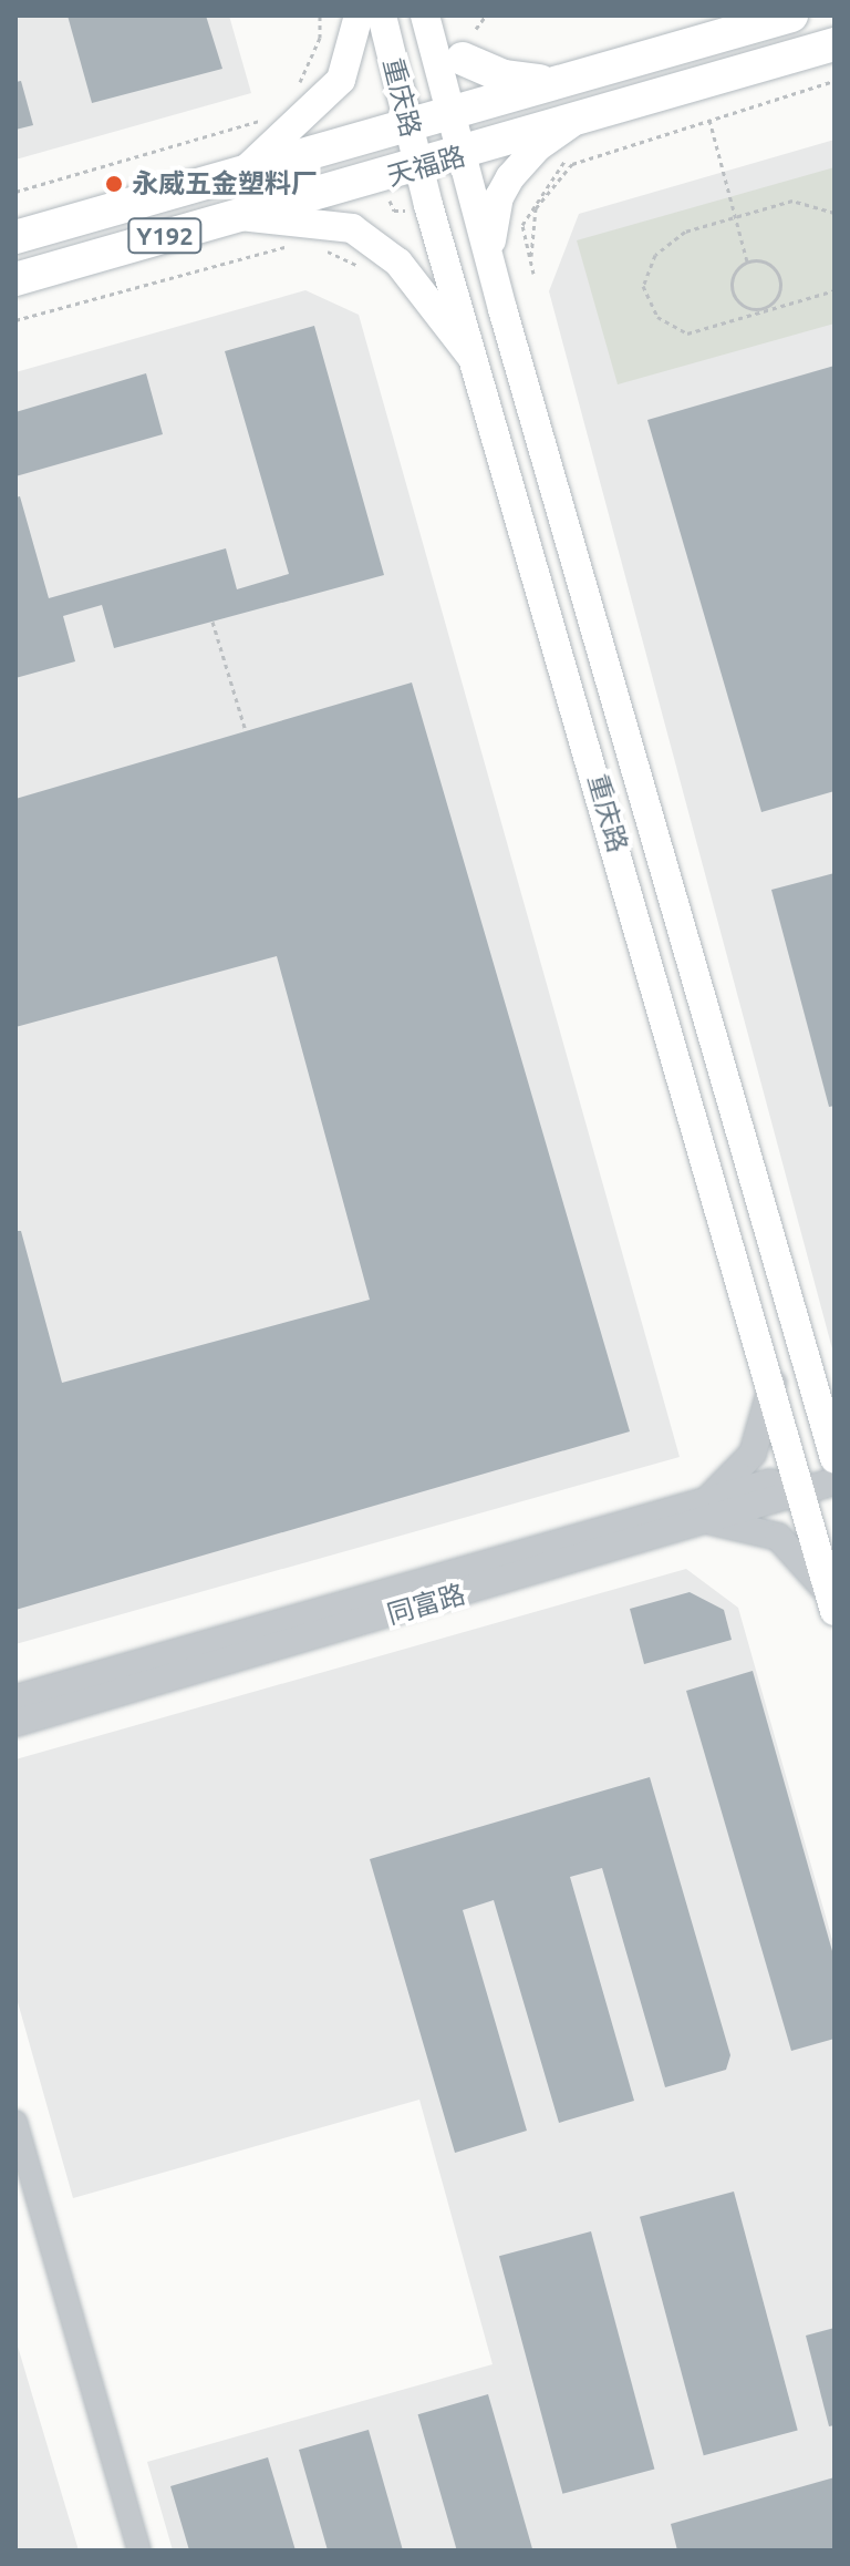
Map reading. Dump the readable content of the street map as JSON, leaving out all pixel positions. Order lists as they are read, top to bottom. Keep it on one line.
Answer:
{"streets":{"main road":["重庆路","天福路","Y192"],"street":["同富路"]},"crossings":[["重庆路","天福路"],["重庆路","Y192"],["重庆路","同富路"],["天福路","Y192"]],"places":["永威五金塑料厂"]}
